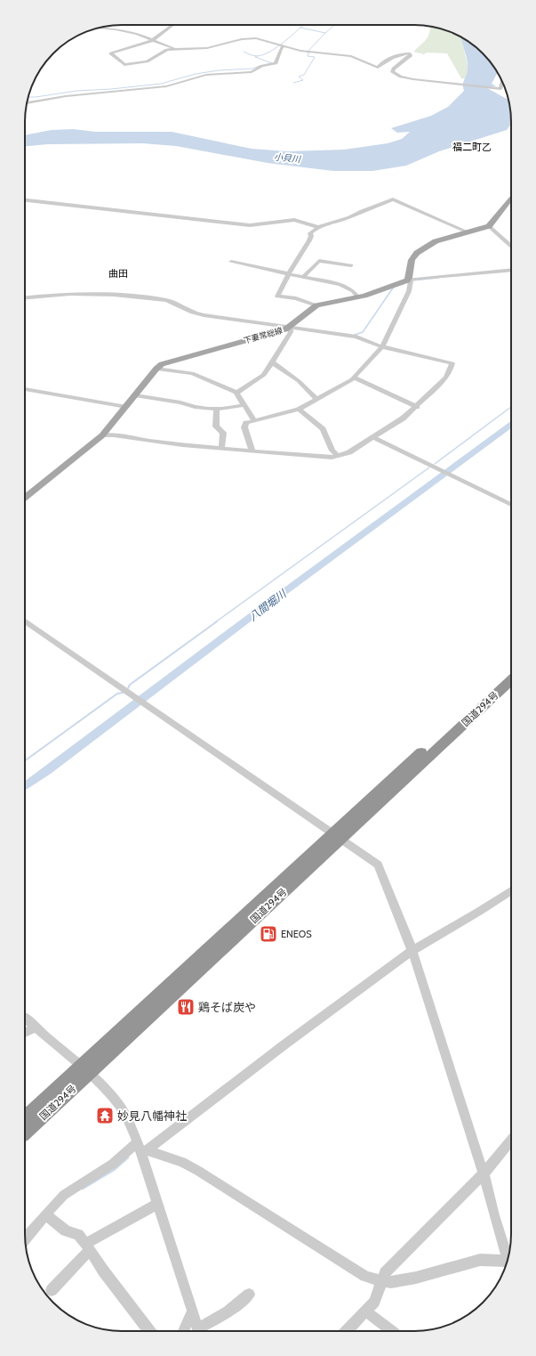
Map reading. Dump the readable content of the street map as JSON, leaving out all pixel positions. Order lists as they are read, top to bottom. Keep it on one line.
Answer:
{"streets":{"highway":["国道294号"],"main road":["下妻常総線"]},"districts":["福二町乙","曲田"],"water":["小貝川","八間堀川"],"places":{"fuel station":["ENEOS"],"restaurant":["鶏そば炭や"],"temple":["妙見八幡神社"]}}
